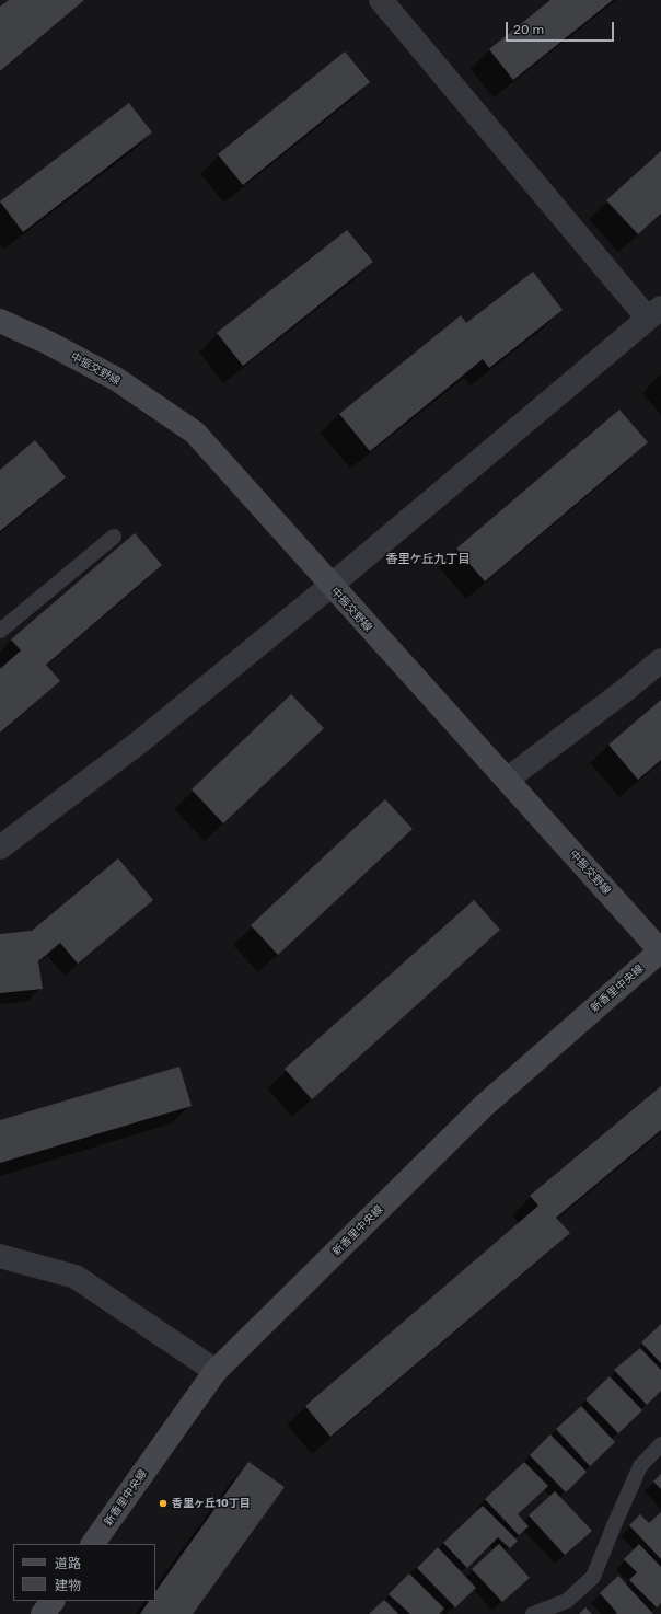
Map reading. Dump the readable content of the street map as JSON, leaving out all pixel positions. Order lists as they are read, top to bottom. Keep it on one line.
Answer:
{"streets":{"street":["中振交野線","新香里中央線"]},"crossings":[["中振交野線","新香里中央線"]],"districts":["香里ケ丘九丁目"],"places":["香里ヶ丘10丁目"],"legend":["道路","建物"],"scale_bar":"20 m"}
